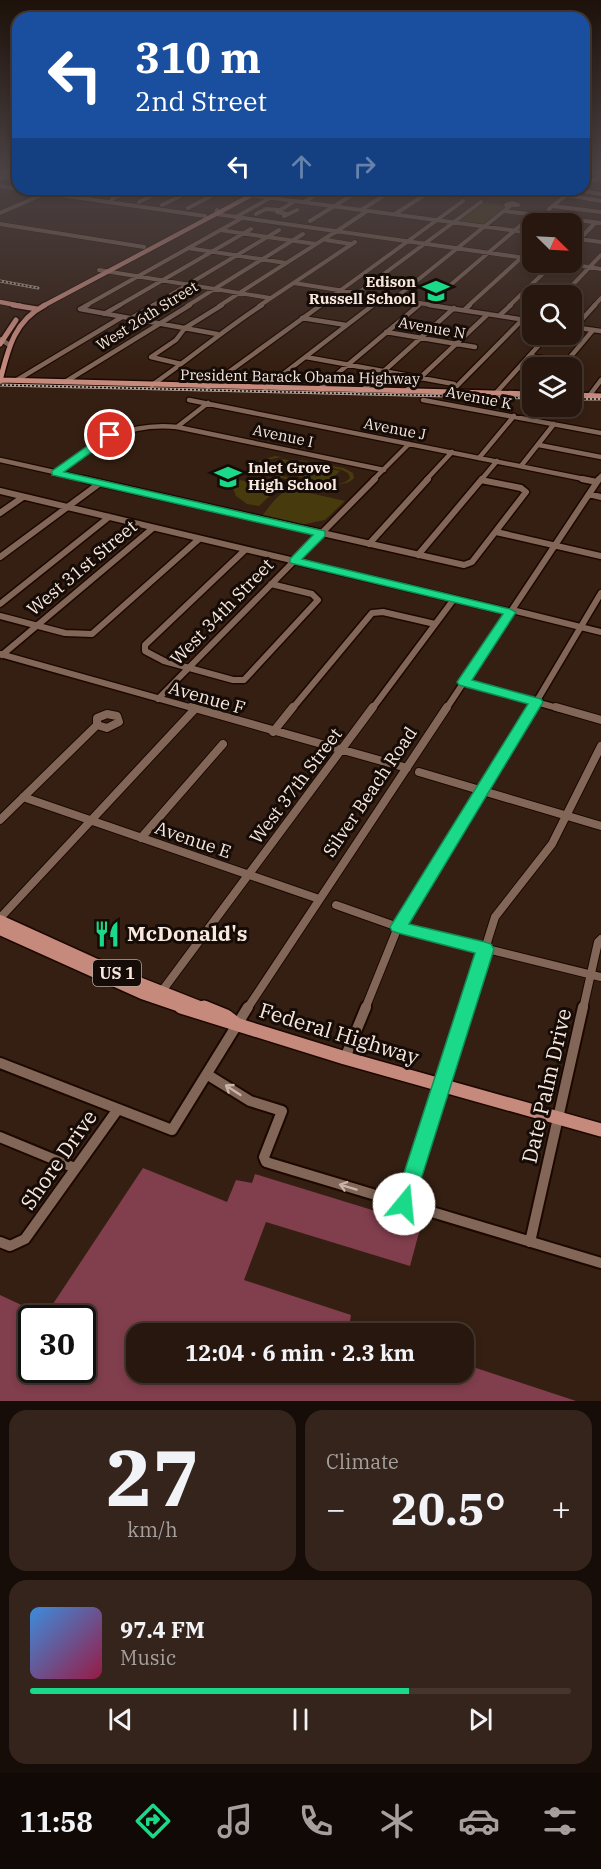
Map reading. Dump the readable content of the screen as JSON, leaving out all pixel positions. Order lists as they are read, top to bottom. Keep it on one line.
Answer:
{"streets":{"main road":["President Barack Obama Highway","US 1","Federal Highway"],"street":["West 26th Street","Avenue N","Avenue K","Avenue J","Avenue I","West 31st Street","West 34th Street","Avenue F","West 37th Street","Silver Beach Road","Avenue E","Date Palm Drive","Shore Drive"]},"crossings":[["West 26th Street","President Barack Obama Highway"],["Avenue J","West 34th Street"],["Avenue J","Silver Beach Road"],["Avenue I","West 34th Street"],["West 31st Street","Avenue F"],["West 34th Street","Avenue F"],["Avenue F","West 37th Street"],["Avenue F","Silver Beach Road"],["West 37th Street","Avenue E"],["West 37th Street","US 1"],["Silver Beach Road","Avenue E"],["Silver Beach Road","US 1"],["Silver Beach Road","Federal Highway"],["Silver Beach Road","Shore Drive"],["US 1","Federal Highway"],["Federal Highway","Date Palm Drive"]],"places":{"school or university":["Edison Russell School","Inlet Grove High School"],"restaurant":["McDonald's"]},"north":"bottom right","page":{"turn":["310 m","2nd Street"],"limit":"30","trip":"12:04 · 6 min · 2.3 km","tile":[["27","km/h"],"Climate"],"heat":["−","20.5°","+"],"song":["97.4 FM","Music"],"tabs":"11:58"}}
